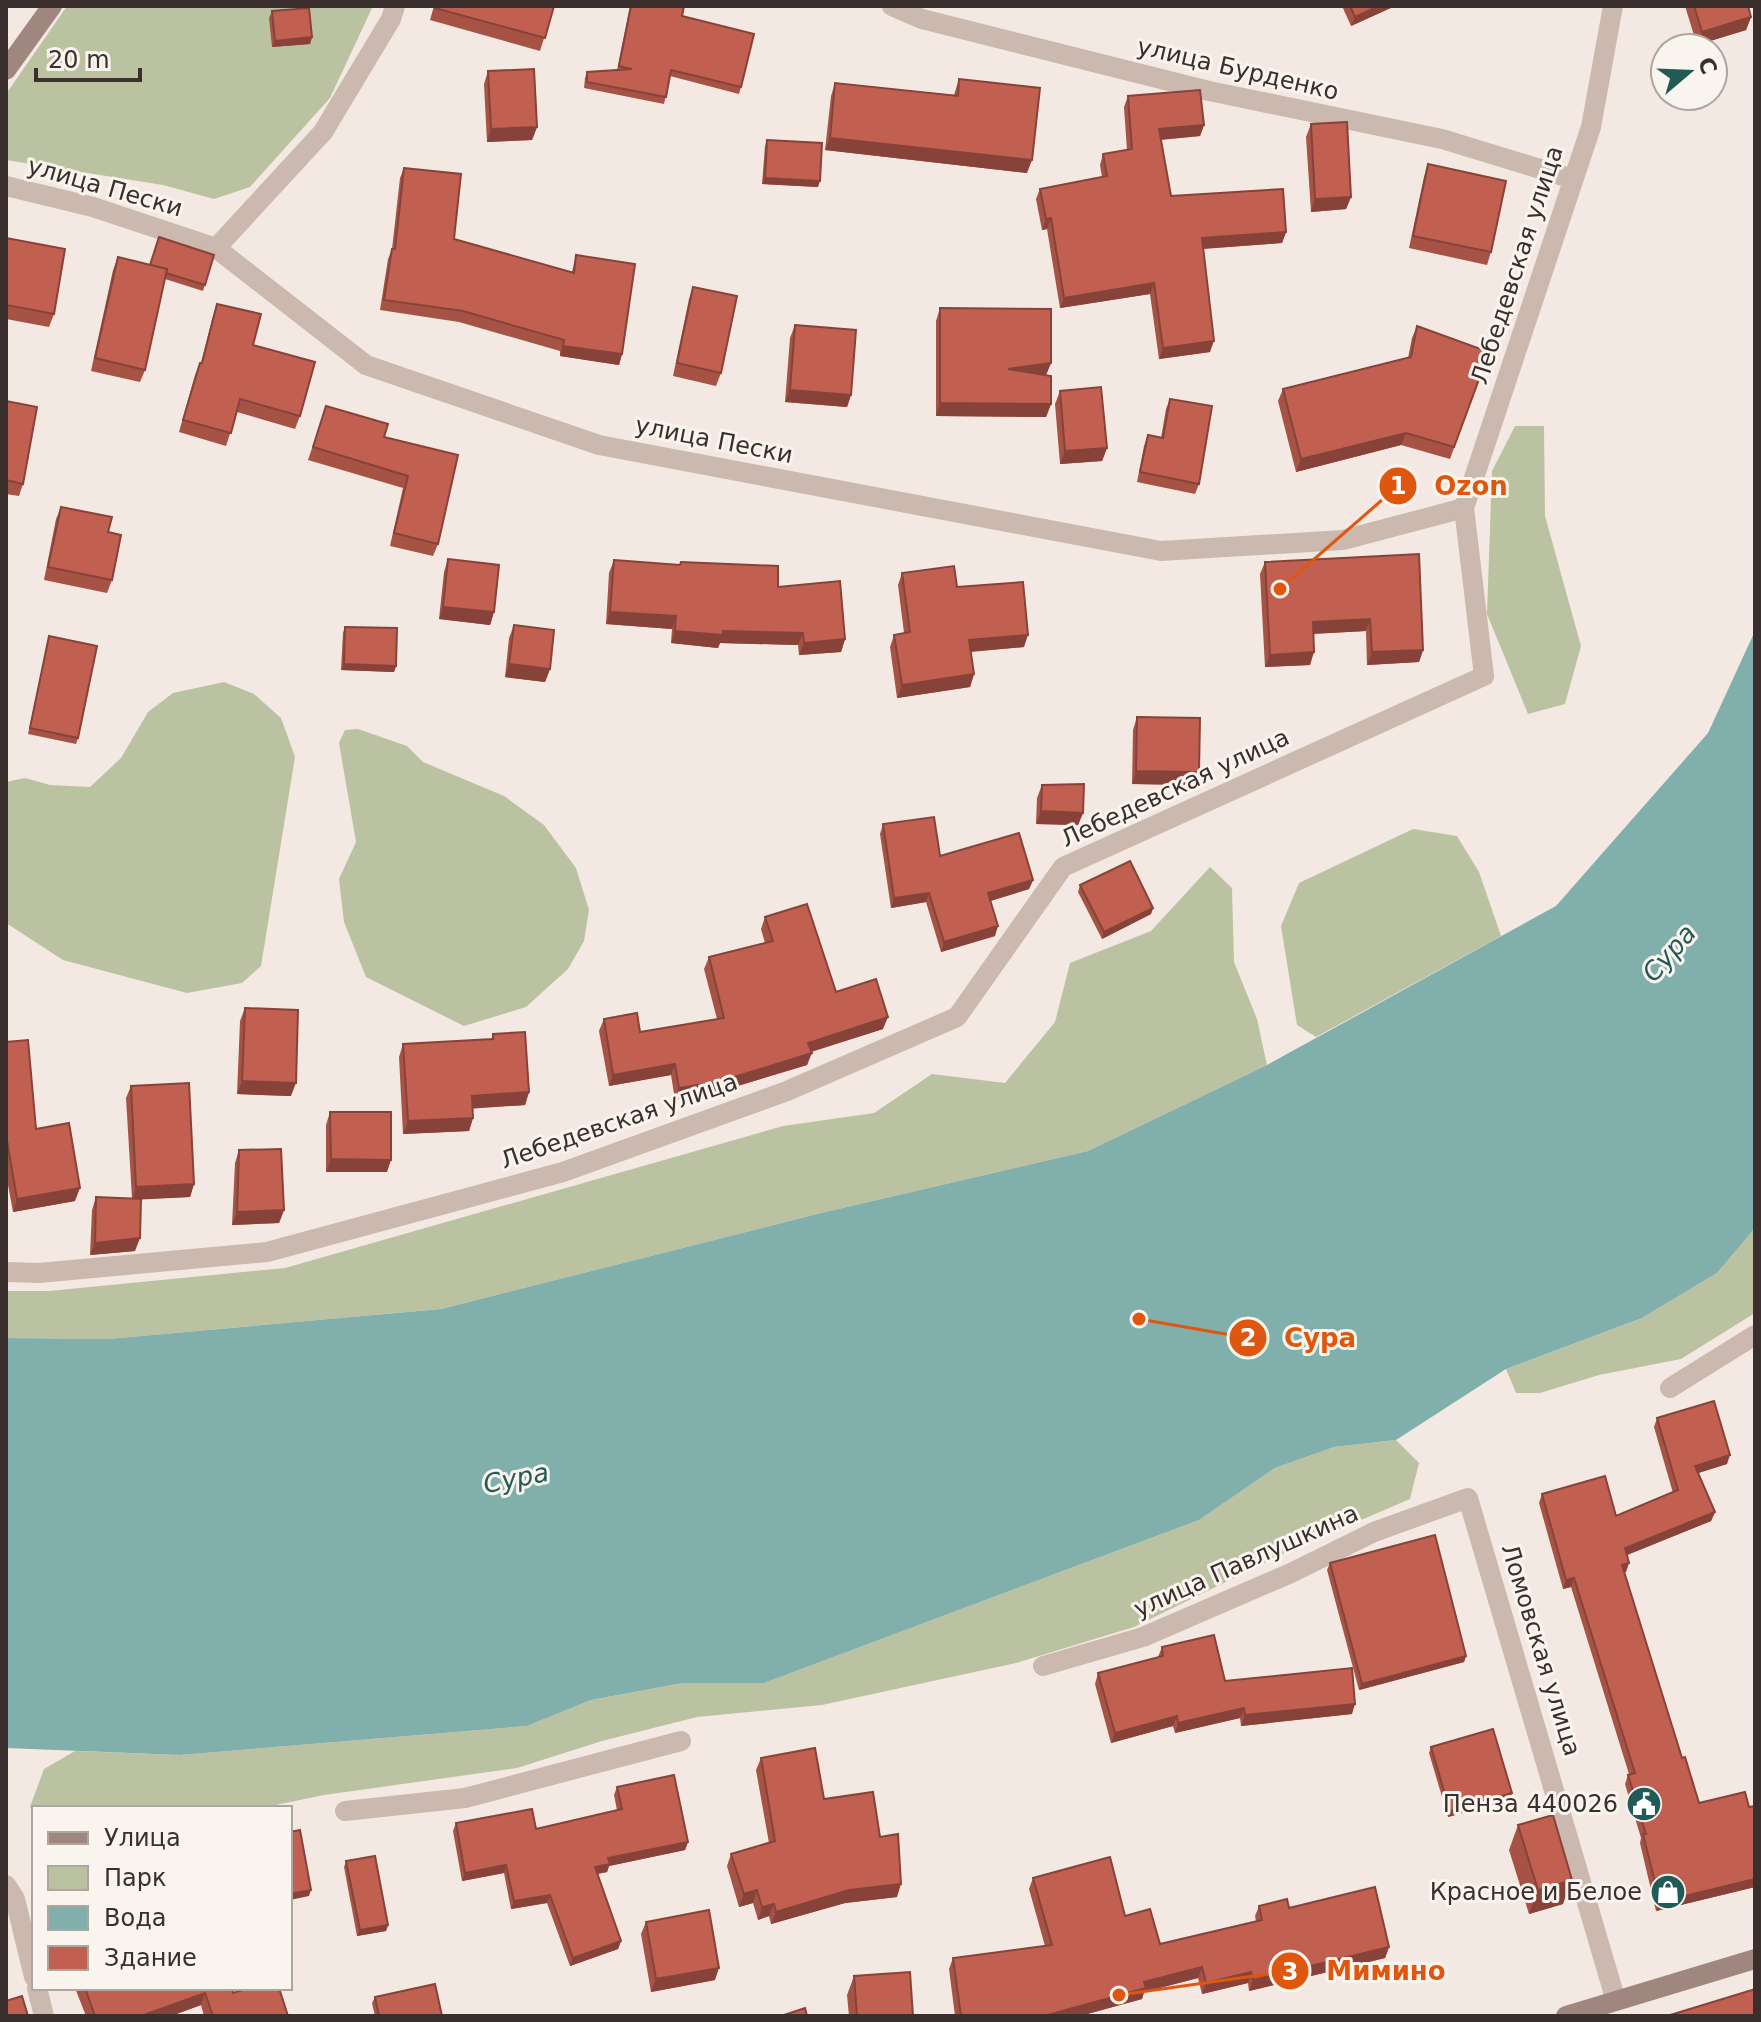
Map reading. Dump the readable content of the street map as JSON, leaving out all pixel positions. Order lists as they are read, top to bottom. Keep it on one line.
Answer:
{"streets":{"street":["улица Бурденко","улица Пески","Лебедевская улица","улица Павлушкина","Ломовская улица"]},"crossings":[["улица Бурденко","Лебедевская улица"],["улица Пески","Лебедевская улица"],["улица Павлушкина","Ломовская улица"]],"water":["Сура"],"places":{"other":["Ozon","Сура","Мимино"],"public building":["Пенза 440026"],"shop":["Красное и Белое"]},"legend":["Улица","Парк","Вода","Здание"],"scale_bar":"20 m","north":"right"}
